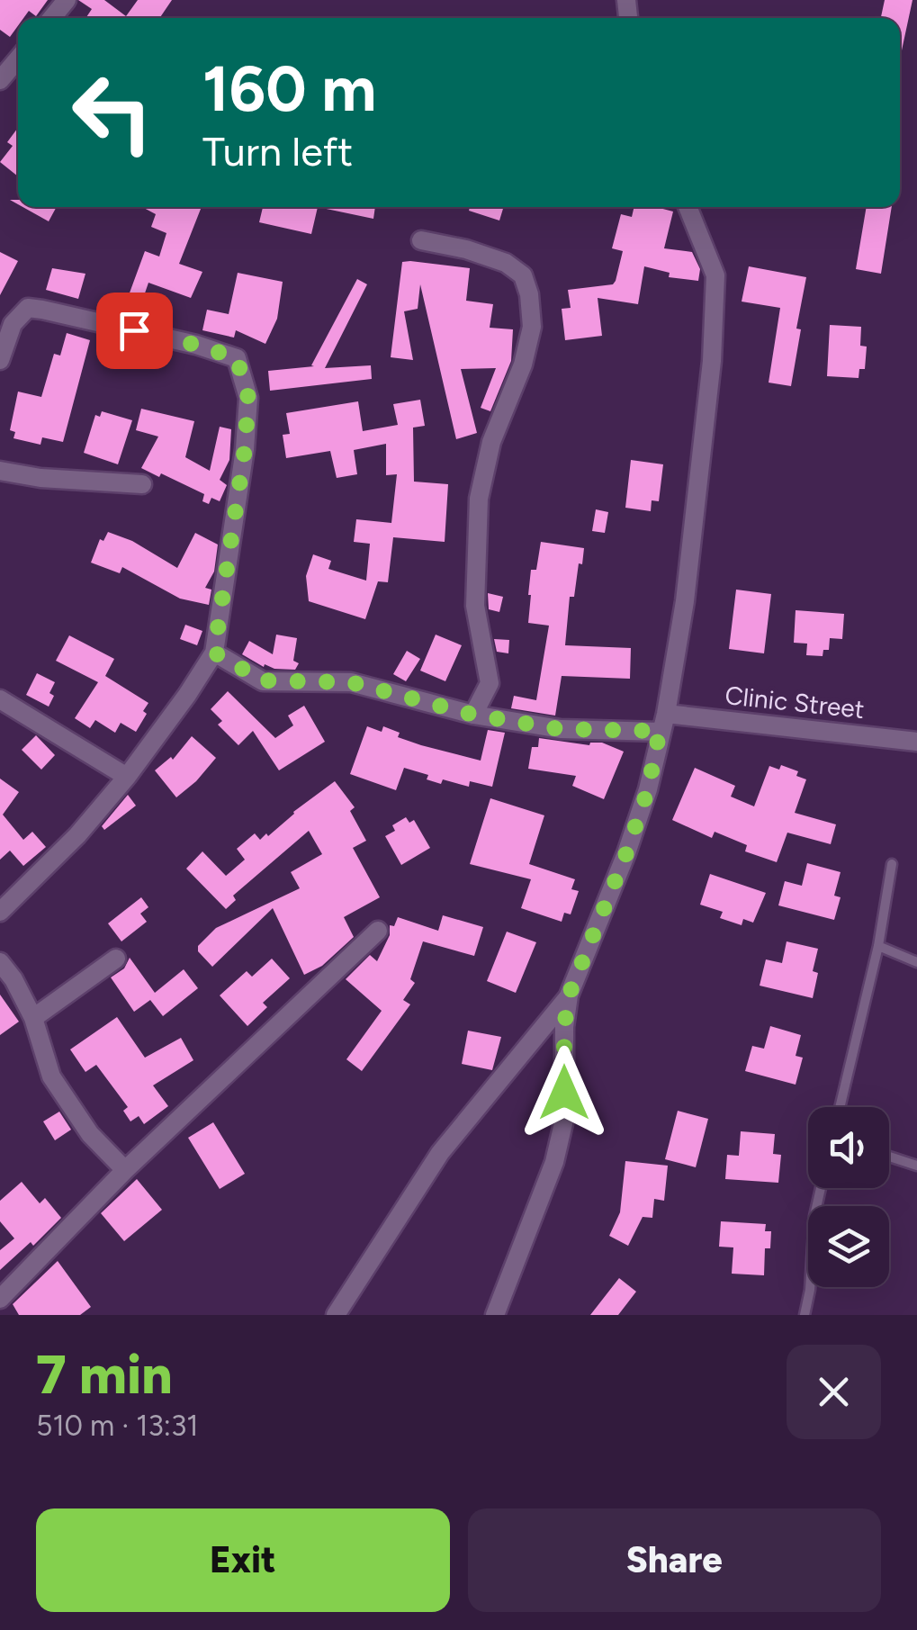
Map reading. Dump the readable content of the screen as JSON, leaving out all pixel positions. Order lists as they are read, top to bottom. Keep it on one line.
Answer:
{"streets":{"street":["Clinic Street"]},"page":{"turn":["160 m","Turn left"],"heading":["7 min","510 m · 13:31"],"buttons":["Exit","Share"]}}
